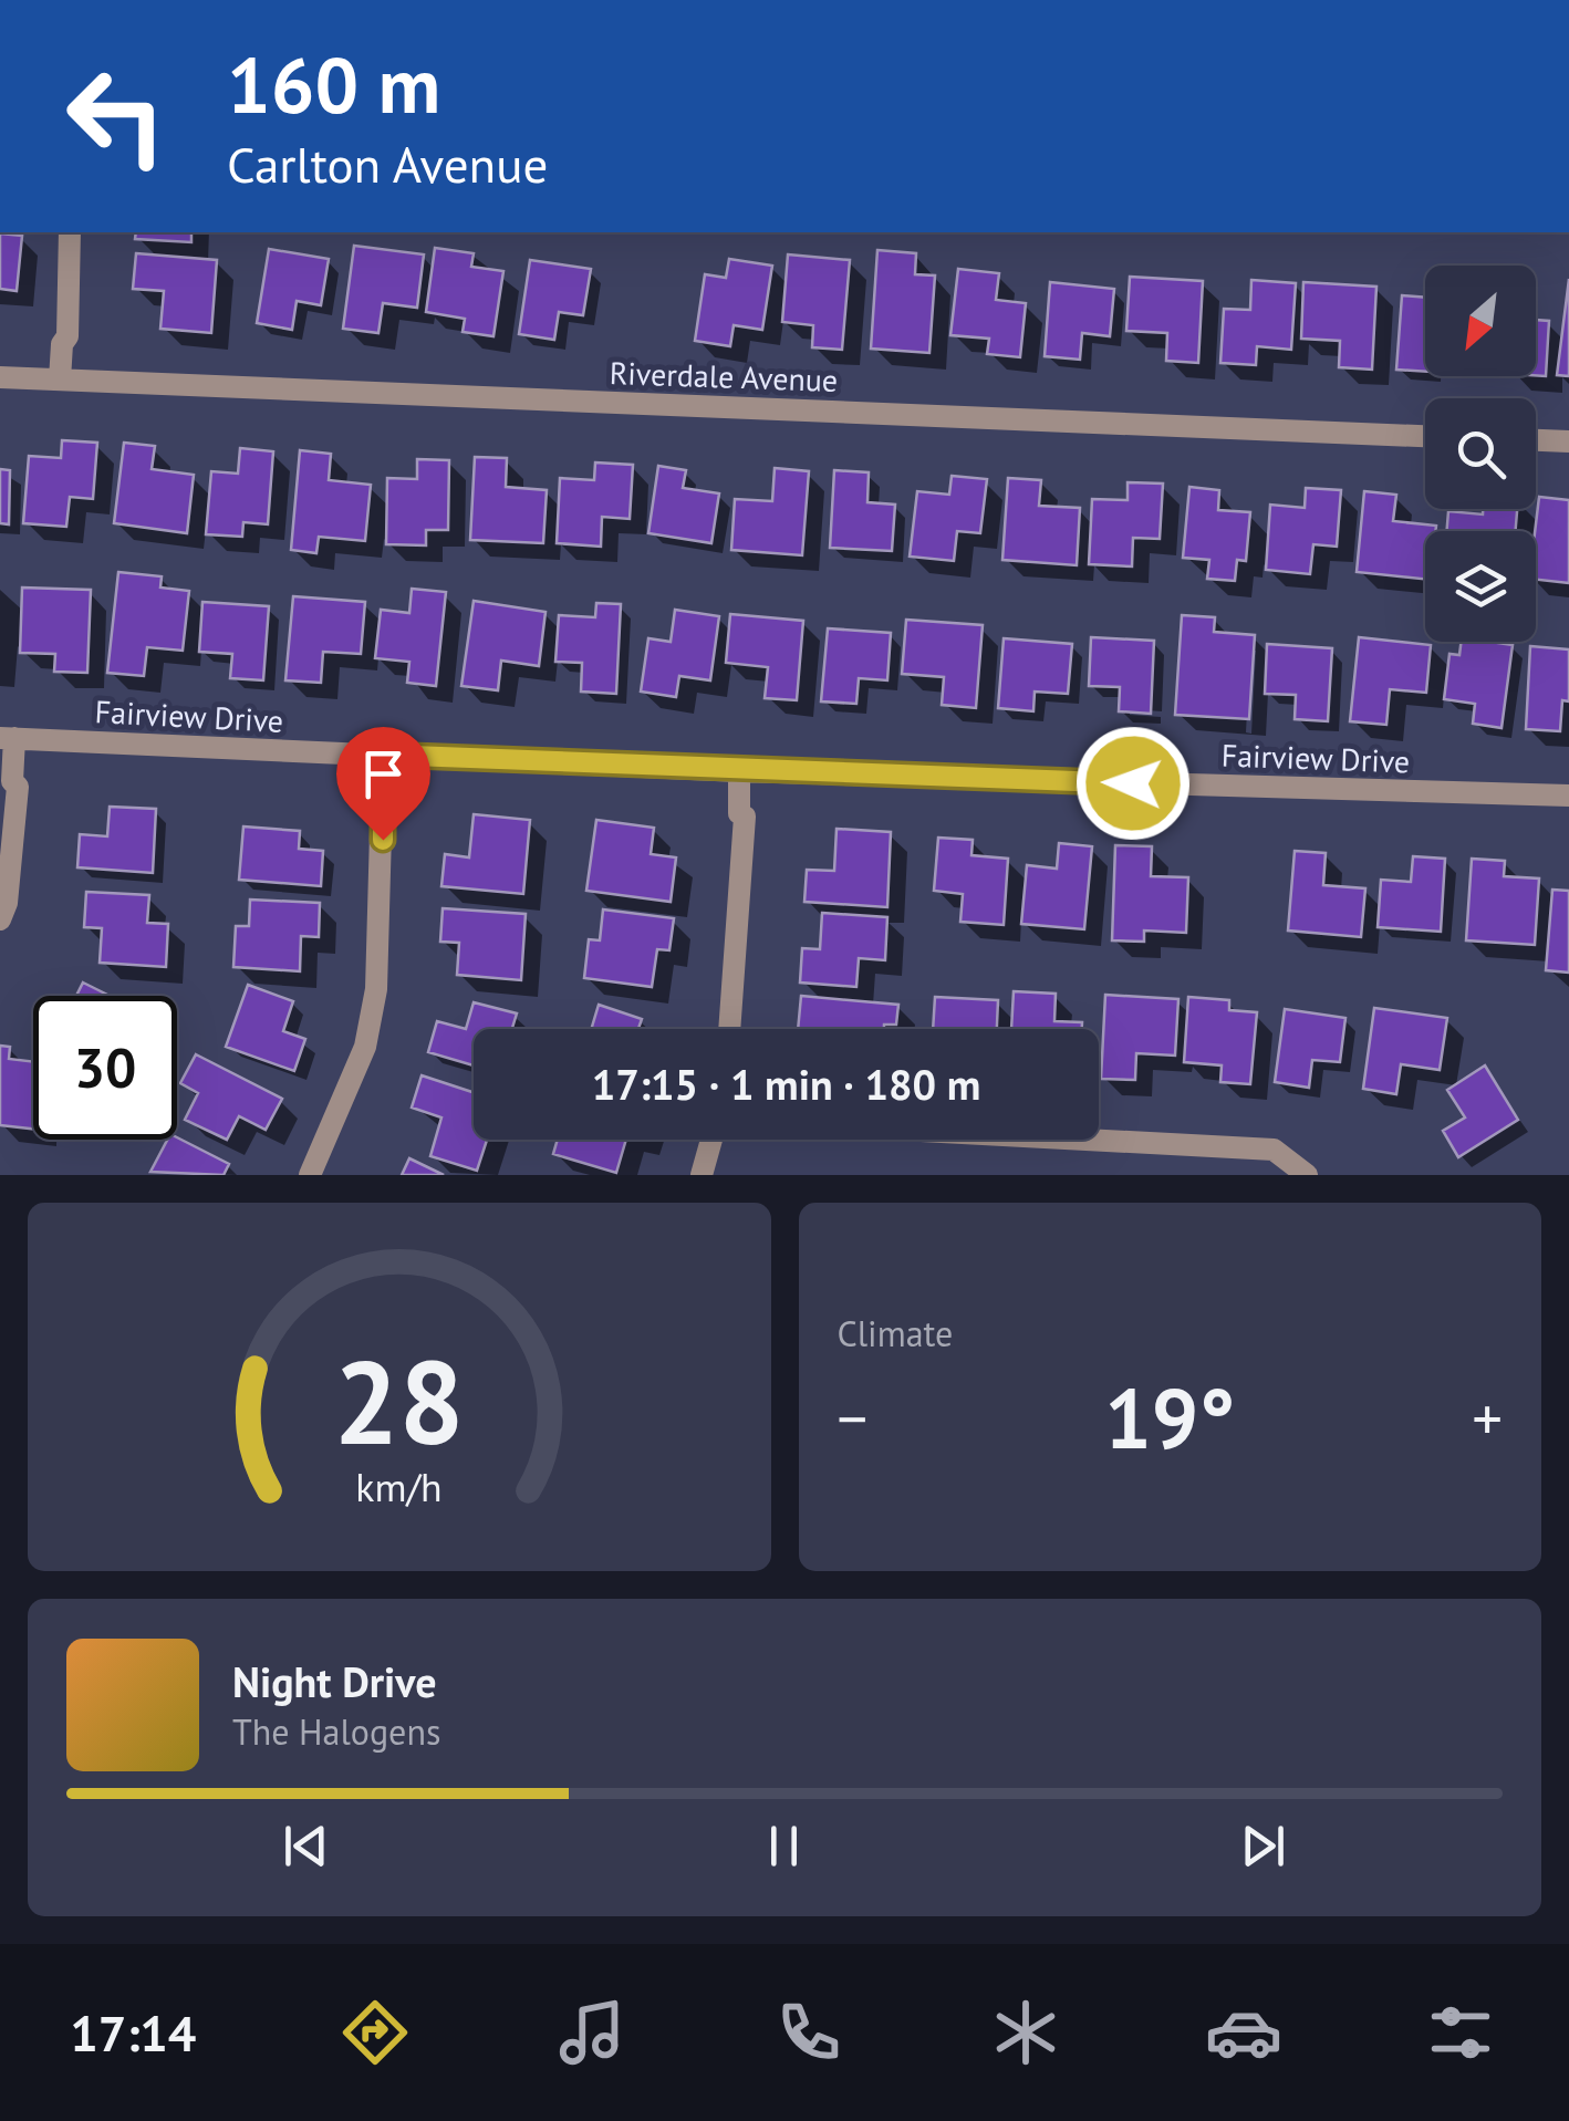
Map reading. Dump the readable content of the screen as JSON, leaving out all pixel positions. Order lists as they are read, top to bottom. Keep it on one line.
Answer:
{"streets":{"street":["Riverdale Avenue","Fairview Drive"]},"north":"bottom left","page":{"turn":["160 m","Carlton Avenue"],"limit":"30","trip":"17:15 · 1 min · 180 m","tile":"Climate","heat":["−","19°","+"],"song":["Night Drive","The Halogens"],"tabs":"17:14","gauge":["28","km/h"]}}
